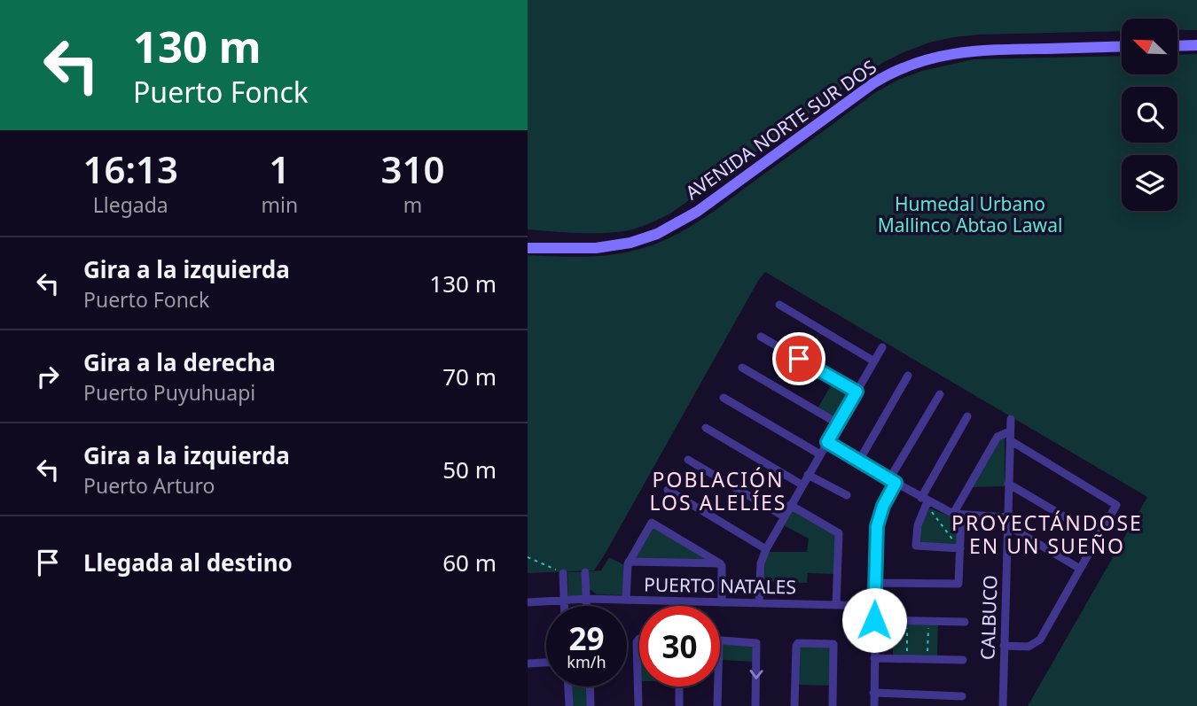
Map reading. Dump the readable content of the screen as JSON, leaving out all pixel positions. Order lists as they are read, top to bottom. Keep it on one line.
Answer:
{"streets":{"main road":["AVENIDA NORTE SUR DOS"],"street":["PUERTO NATALES","CALBUCO"]},"districts":["POBLACIÓN LOS ALELÍES","PROYECTÁNDOSE EN UN SUEÑO"],"parks":["Humedal Urbano Mallinco Abtao Lawal"],"north":"top left","page":{"turn":["130 m","Puerto Fonck"],"eta":["16:13","Llegada","1","min","310","m"],"list":[{"name":"Gira a la izquierda","note":"Puerto Fonck","value":"130 m"},{"name":"Gira a la derecha","note":"Puerto Puyuhuapi","value":"70 m"},{"name":"Gira a la izquierda","note":"Puerto Arturo","value":"50 m"},{"name":"Llegada al destino","value":"60 m"}],"speed":"29 km/h","limit":"30"}}
